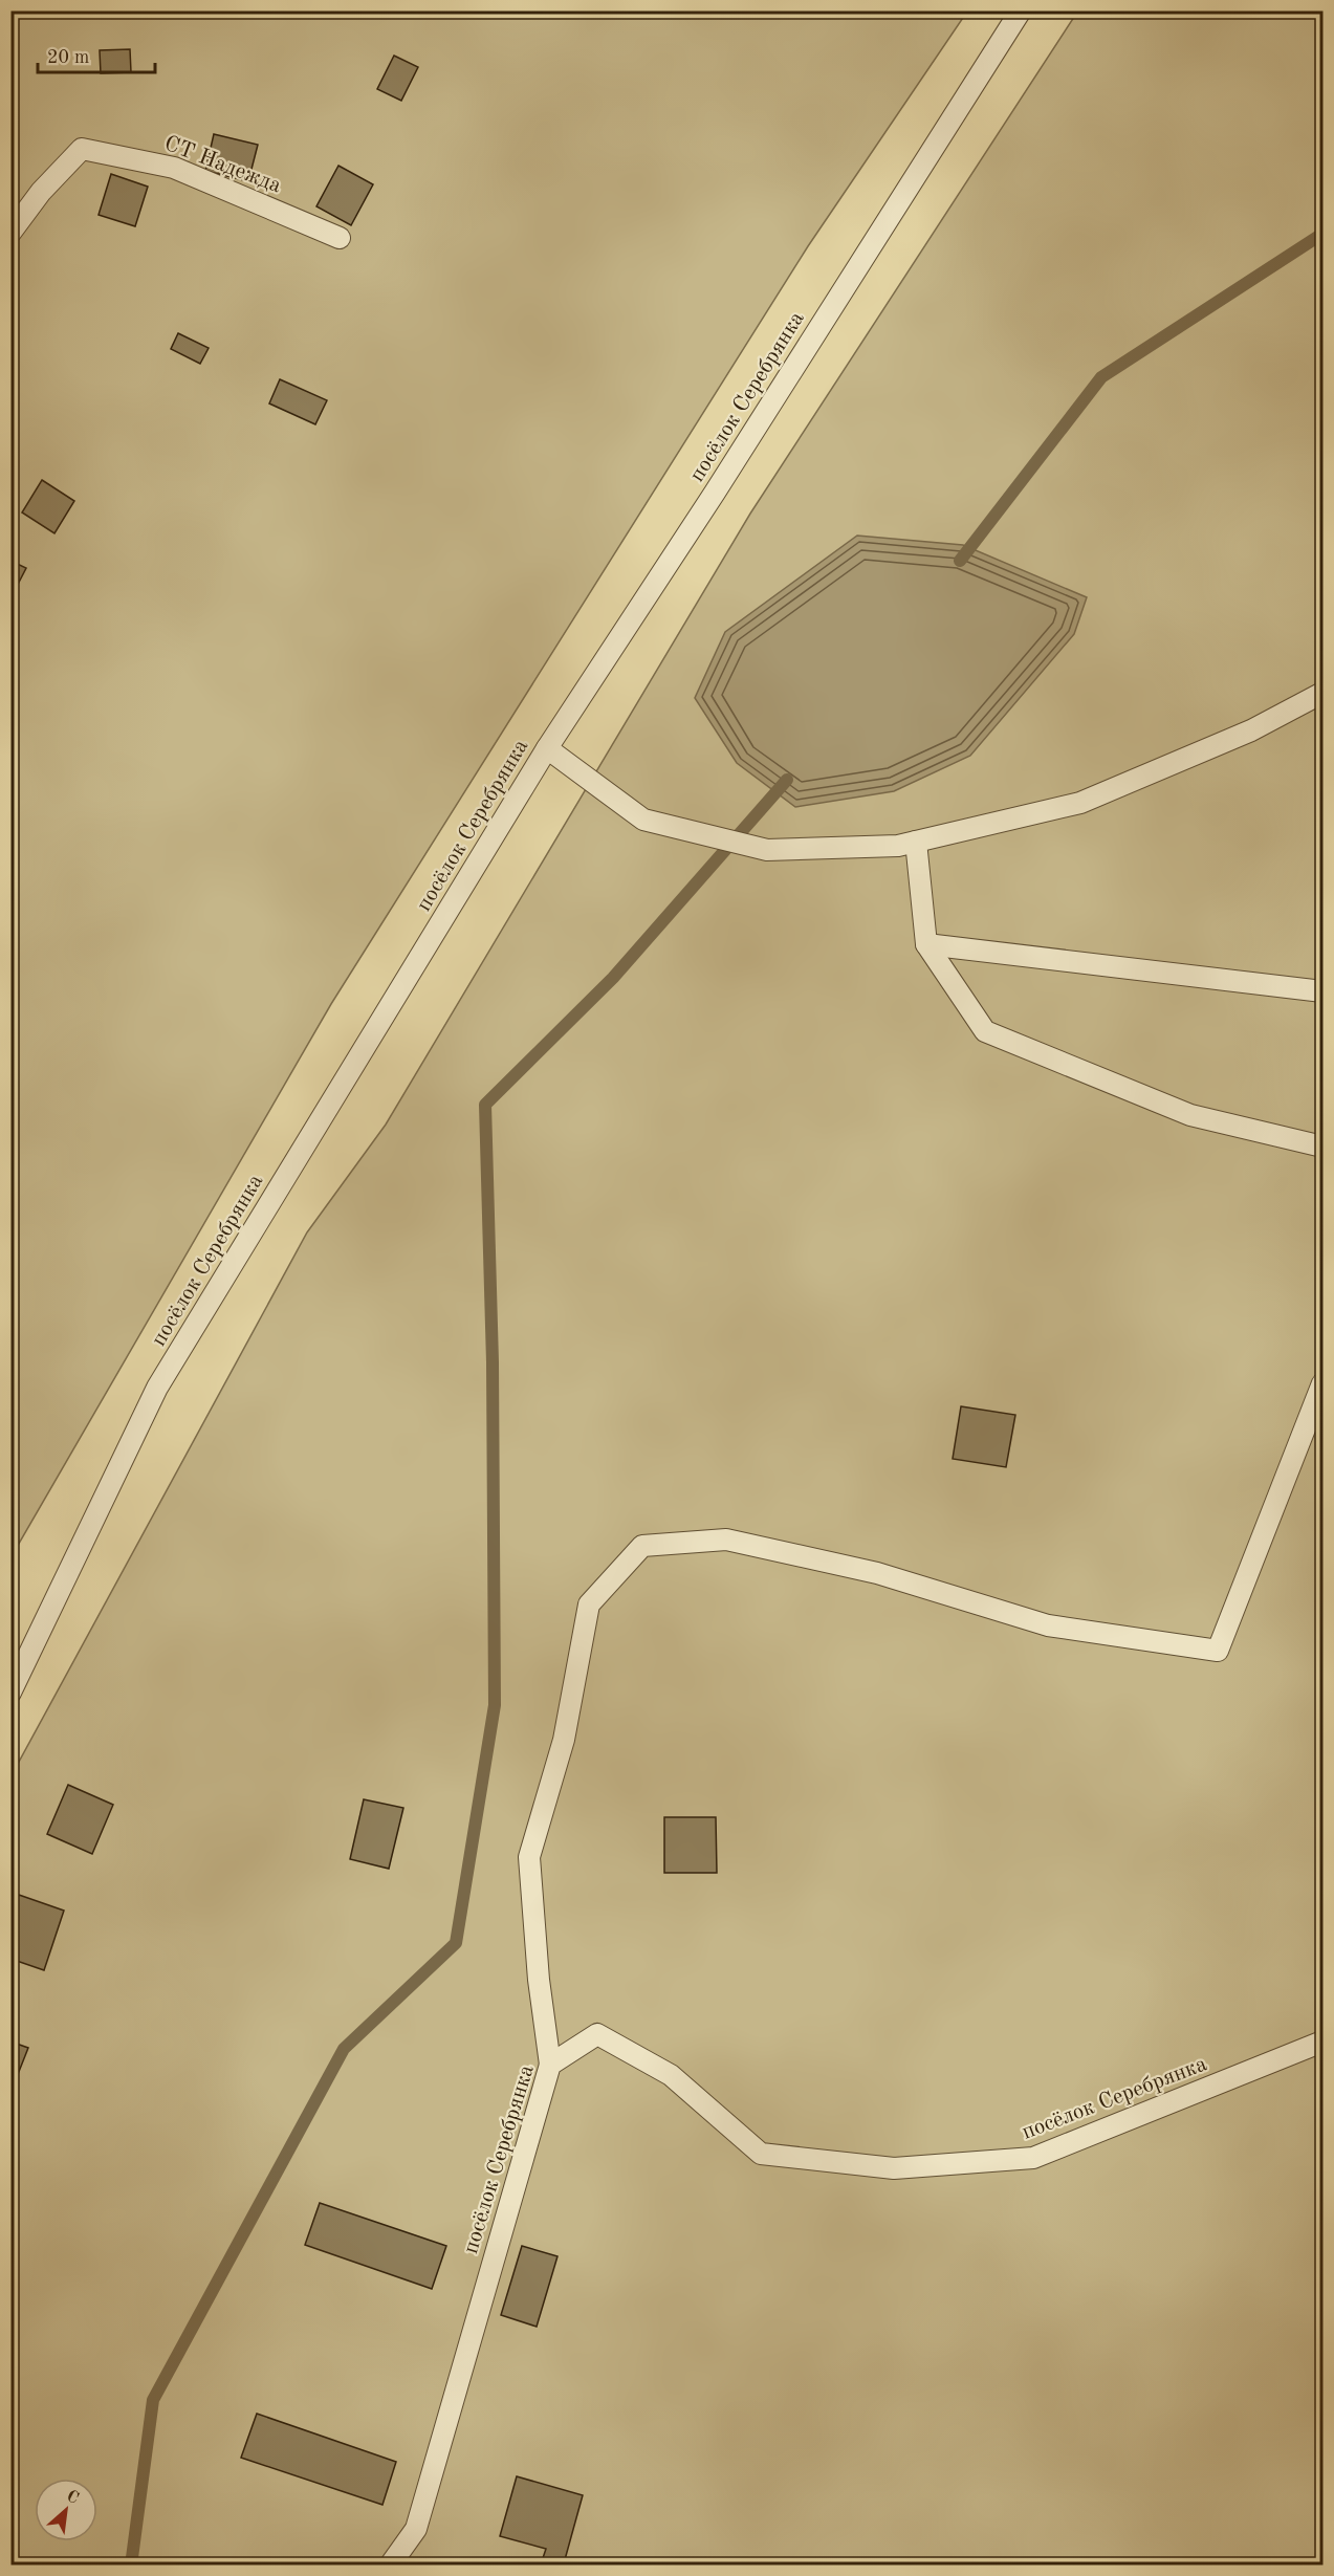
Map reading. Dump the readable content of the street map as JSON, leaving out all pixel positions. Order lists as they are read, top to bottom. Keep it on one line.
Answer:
{"streets":{"lane":["СТ Надежда","посёлок Серебрянка"]},"scale_bar":"20 m","north":"top right"}
